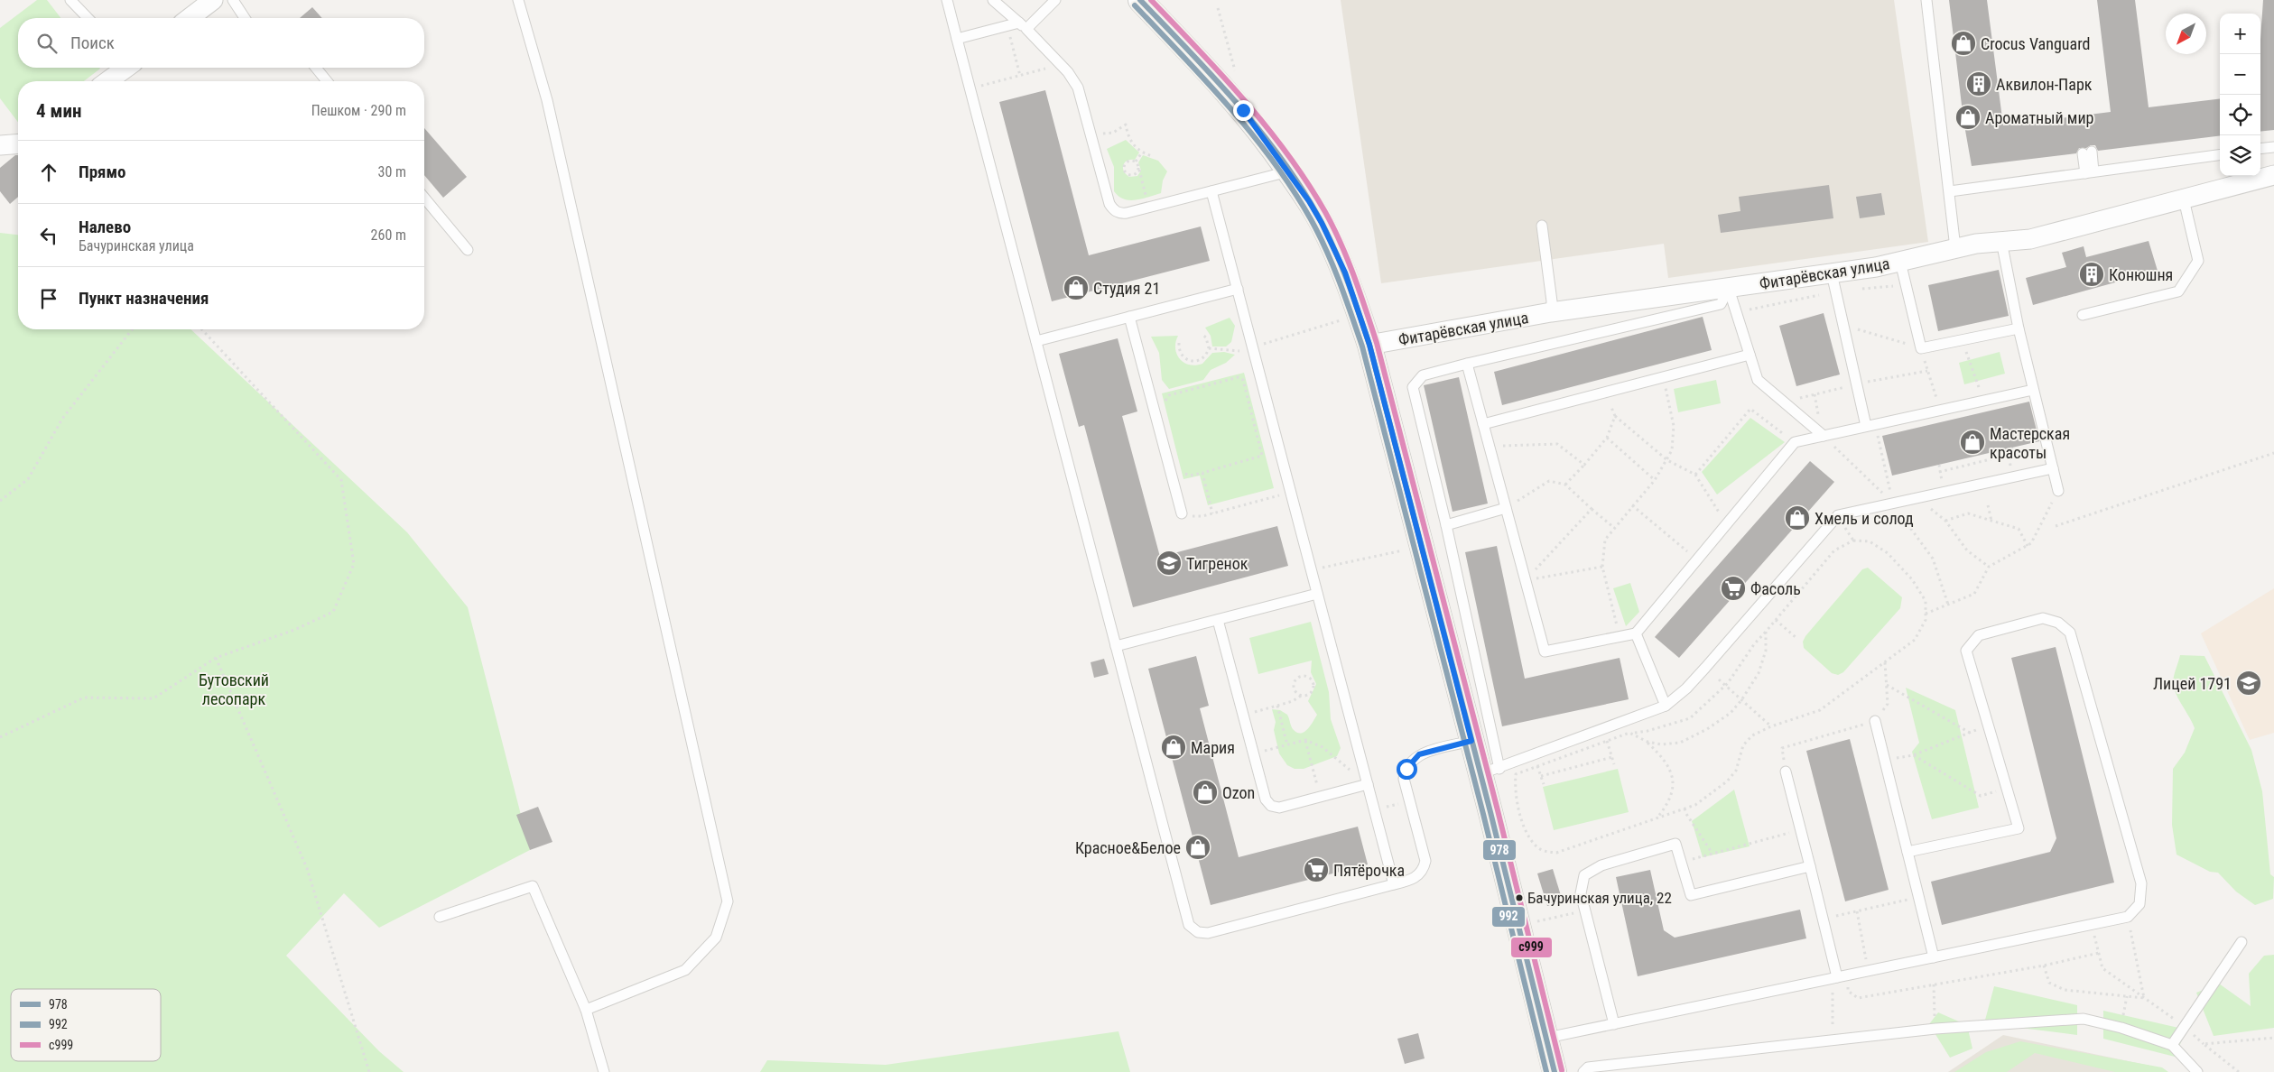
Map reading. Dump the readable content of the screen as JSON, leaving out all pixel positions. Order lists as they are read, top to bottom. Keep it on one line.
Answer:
{"streets":{"street":["Фитарёвская улица"]},"parks":["Бутовский лесопарк"],"places":{"shop":["Crocus Vanguard","Ароматный мир","Студия 21","Мастерская красоты","Хмель и солод","Мария","Ozon","Красное&Белое"],"building":["Аквилон-Парк","Конюшня"],"school or university":["Тигренок","Лицей 1791"],"supermarket":["Фасоль","Пятёрочка"],"other":["Бачуринская улица, 22"]},"lines":["transit line 978","transit line с999","transit line 992"],"legend":["978","992","с999"],"north":"bottom left","page":{"map_buttons":["+","−"],"search":"Поиск","heading":["4 мин","Пешком · 290 m"],"list":[["Прямо","30 m"],["Налево","Бачуринская улица","260 m"],"Пункт назначения"]}}
